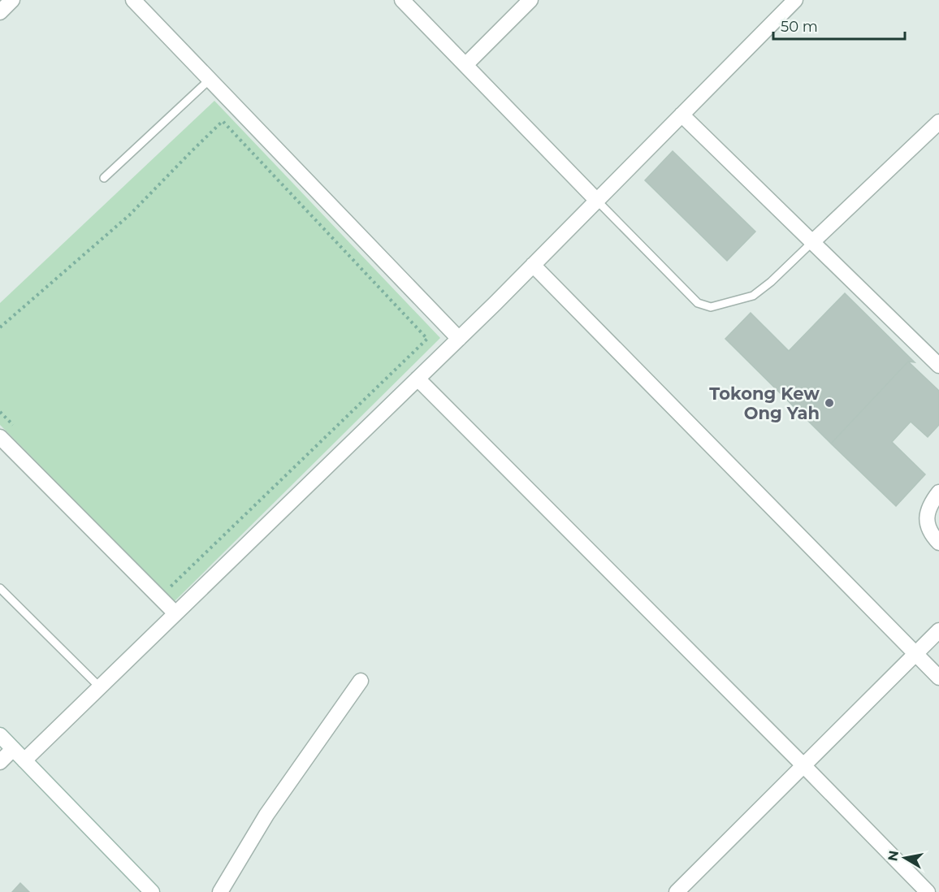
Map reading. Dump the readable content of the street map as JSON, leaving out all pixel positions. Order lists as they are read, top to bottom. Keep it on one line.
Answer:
{"places":["Tokong Kew Ong Yah"],"scale_bar":"50 m","north":"left"}
